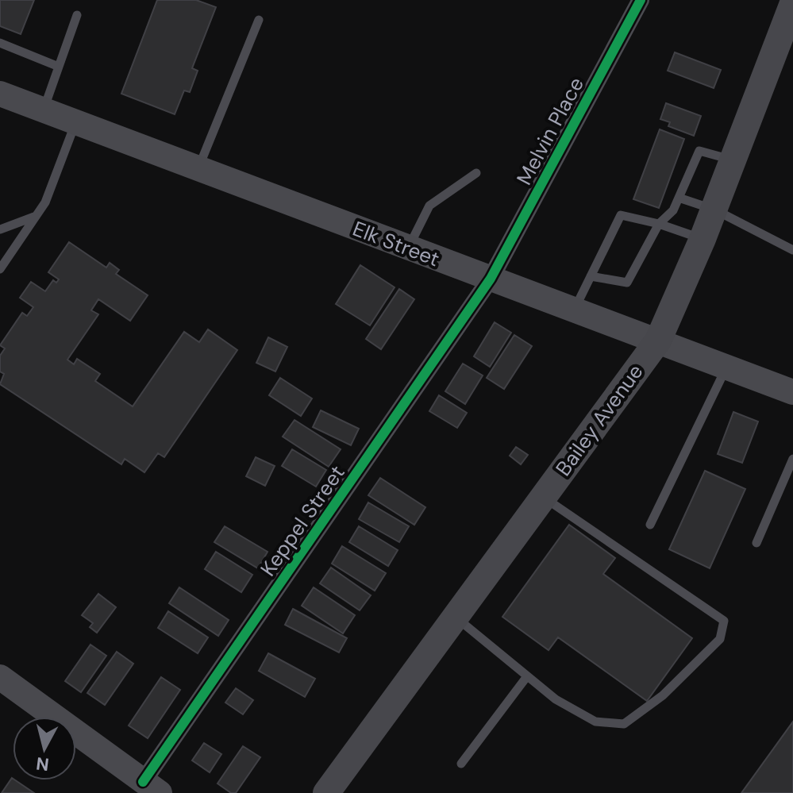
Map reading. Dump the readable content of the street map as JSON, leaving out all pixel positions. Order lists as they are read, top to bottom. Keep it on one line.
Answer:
{"streets":{"main road":["Elk Street","Bailey Avenue"],"street":["Melvin Place","Keppel Street"]},"crossings":[["Melvin Place","Elk Street"],["Melvin Place","Keppel Street"],["Elk Street","Bailey Avenue"],["Elk Street","Keppel Street"]],"north":"bottom"}
